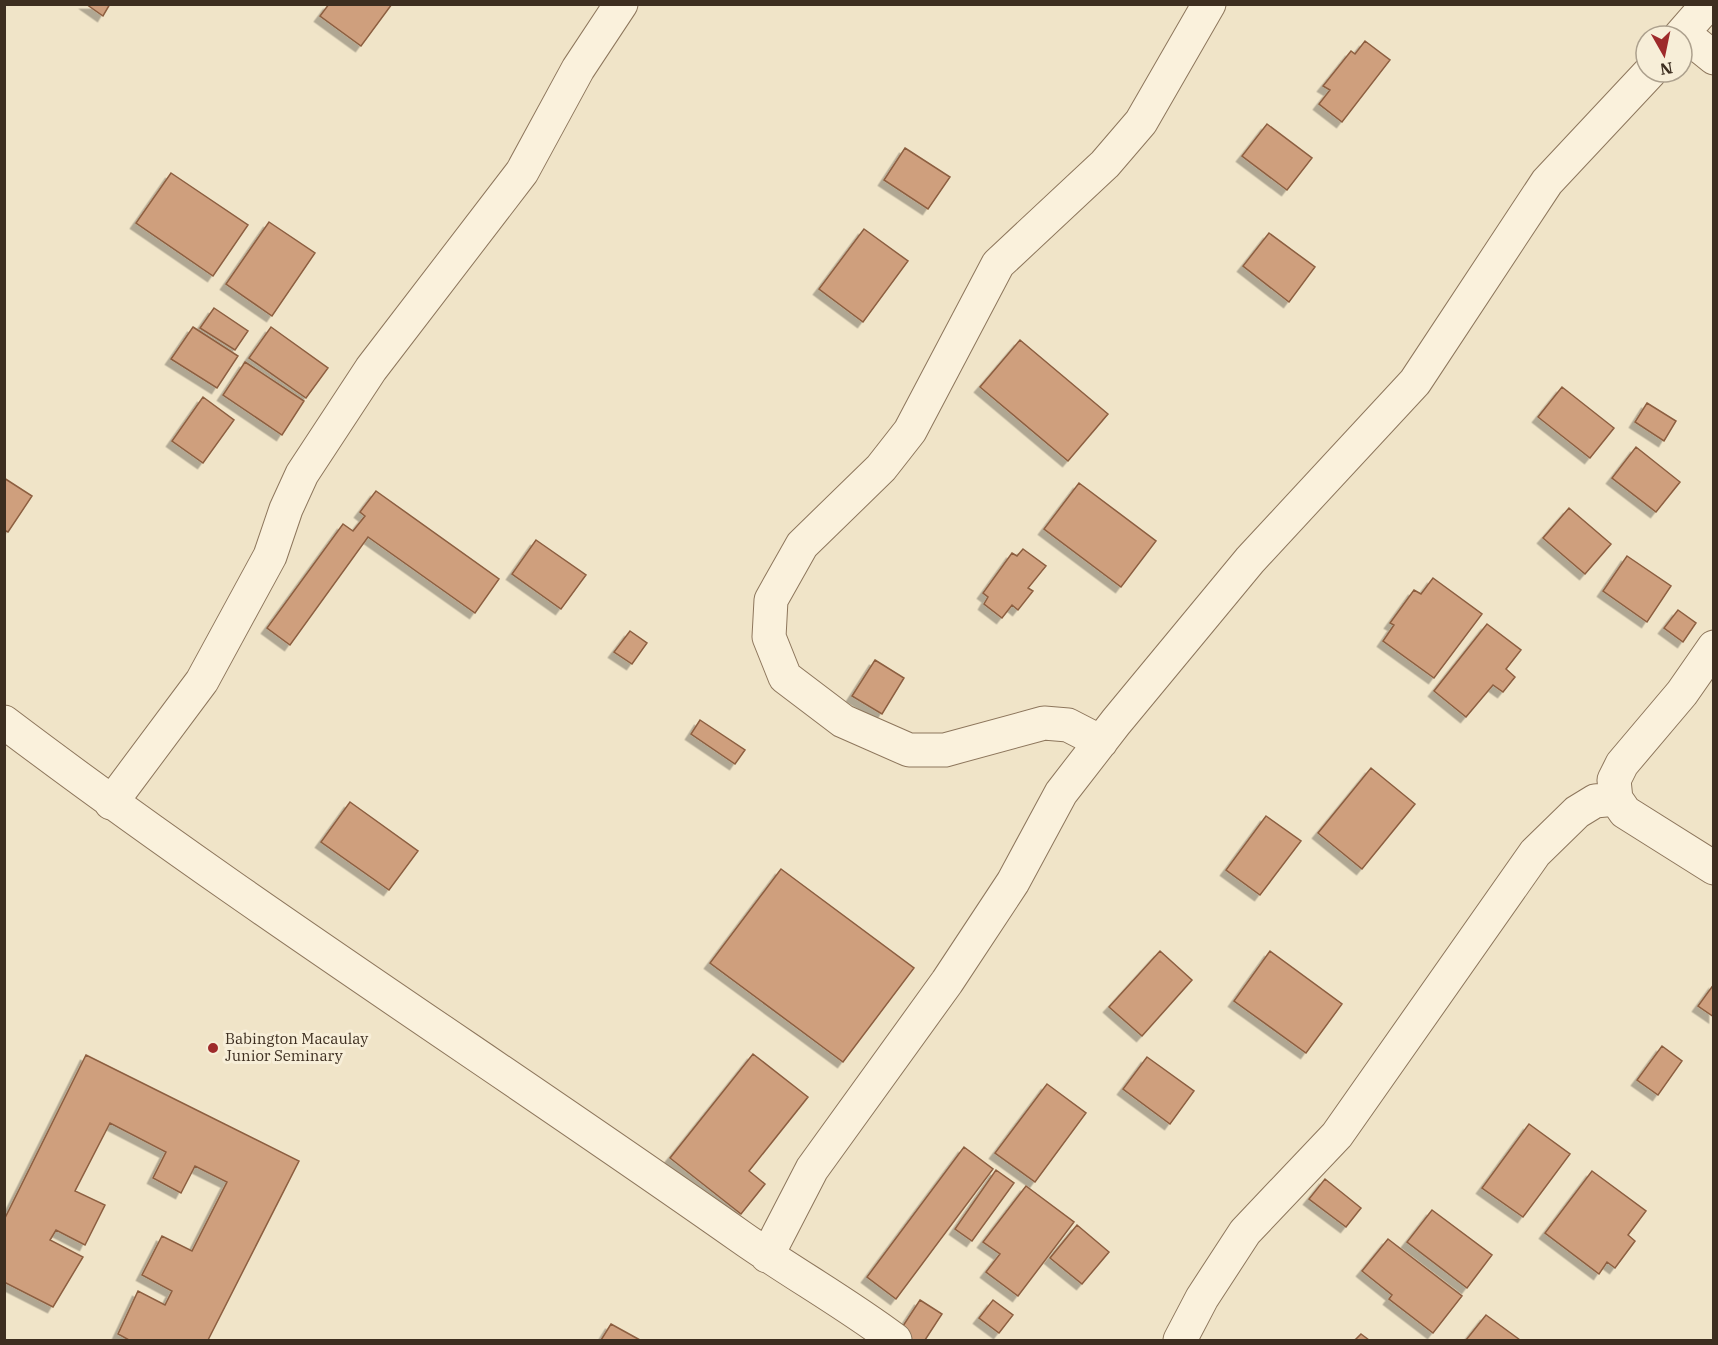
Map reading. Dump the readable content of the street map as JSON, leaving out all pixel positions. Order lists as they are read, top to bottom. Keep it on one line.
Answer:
{"places":["Babington Macaulay Junior Seminary"],"north":"bottom"}
